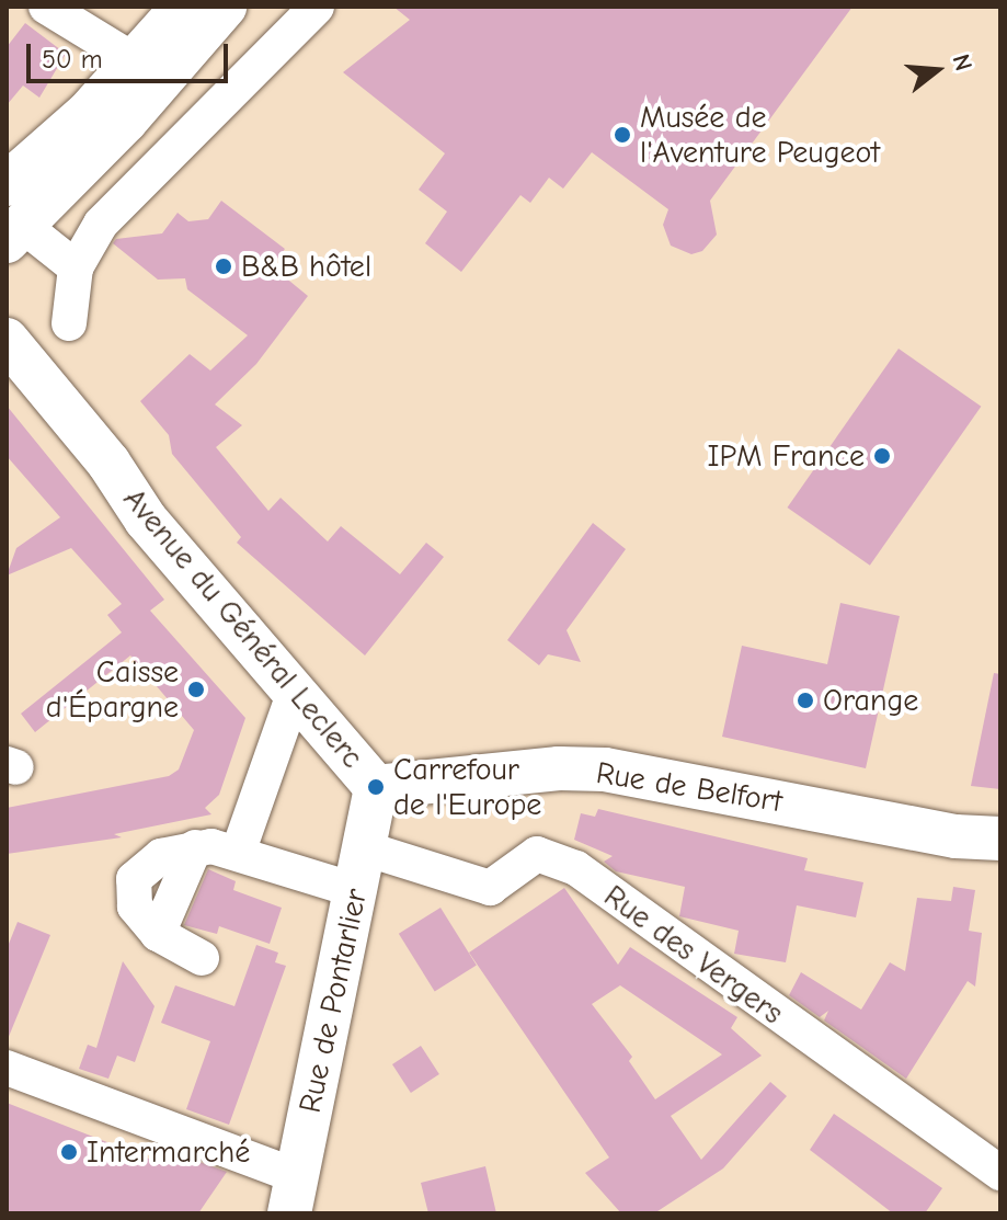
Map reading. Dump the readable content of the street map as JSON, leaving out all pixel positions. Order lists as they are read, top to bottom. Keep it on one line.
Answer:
{"streets":{"main road":["Avenue du Général Leclerc","Rue de Belfort","Rue de Pontarlier"],"street":["Rue des Vergers"]},"crossings":[["Avenue du Général Leclerc","Rue de Belfort"],["Avenue du Général Leclerc","Rue de Pontarlier"],["Rue de Belfort","Rue de Pontarlier"],["Rue des Vergers","Rue de Pontarlier"]],"places":["Musée de l'Aventure Peugeot","B&B hôtel","IPM France","Caisse d'Épargne","Orange","Carrefour de l'Europe","Intermarché"],"scale_bar":"50 m","north":"right"}
